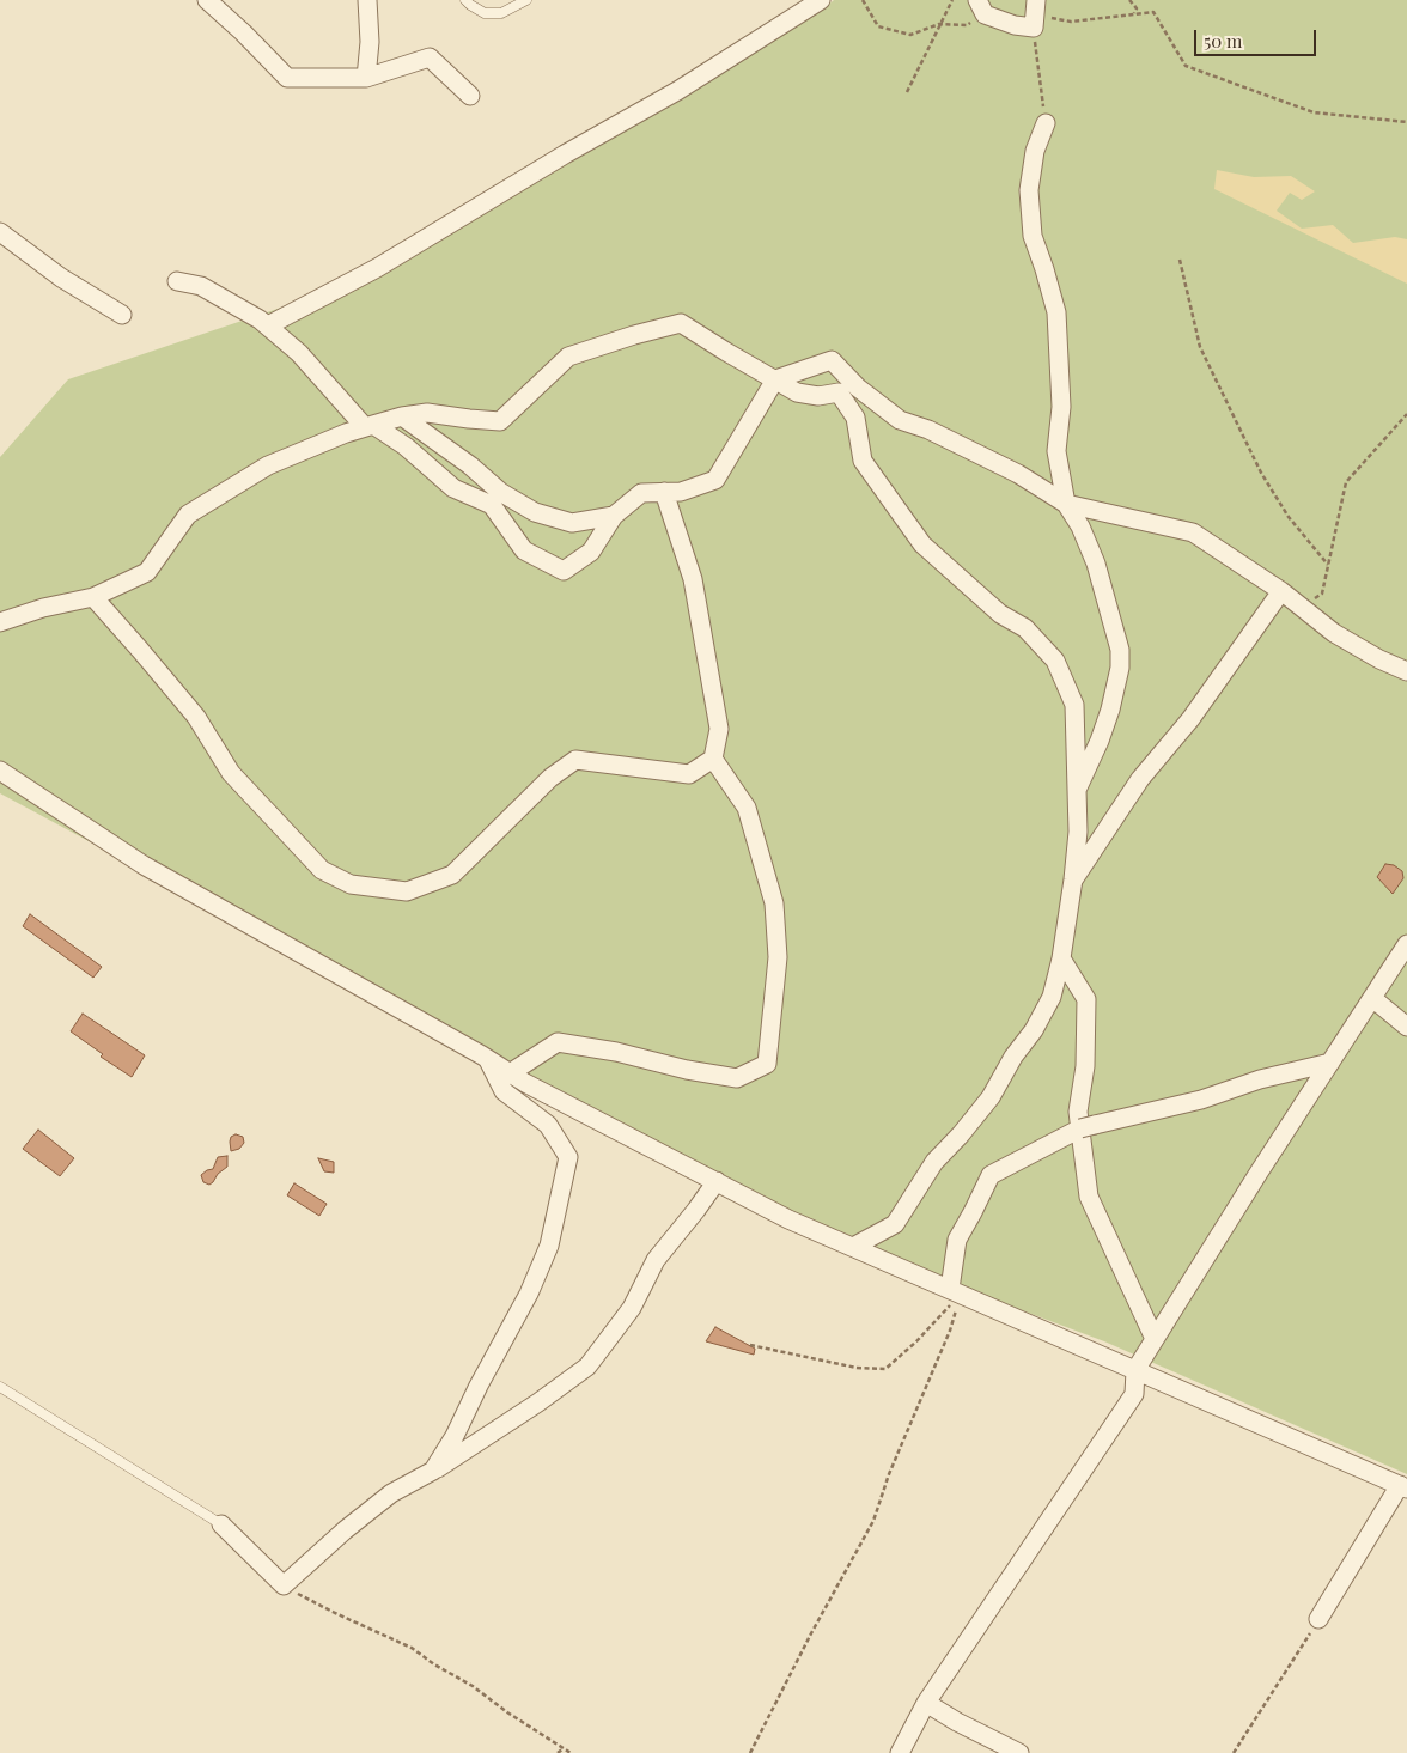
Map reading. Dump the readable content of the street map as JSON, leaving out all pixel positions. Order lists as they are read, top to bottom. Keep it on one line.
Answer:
{"scale_bar":"50 m"}
